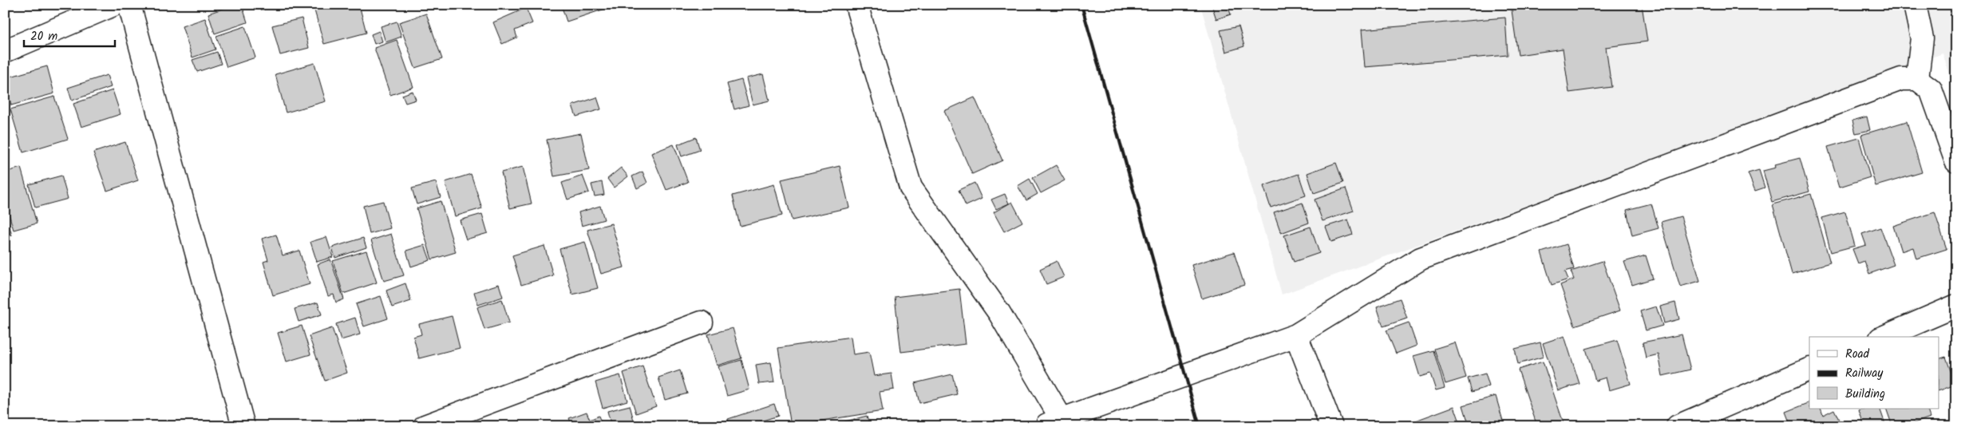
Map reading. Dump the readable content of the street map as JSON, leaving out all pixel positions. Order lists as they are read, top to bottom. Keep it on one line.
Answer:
{"legend":["Road","Railway","Building"],"scale_bar":"20 m"}
